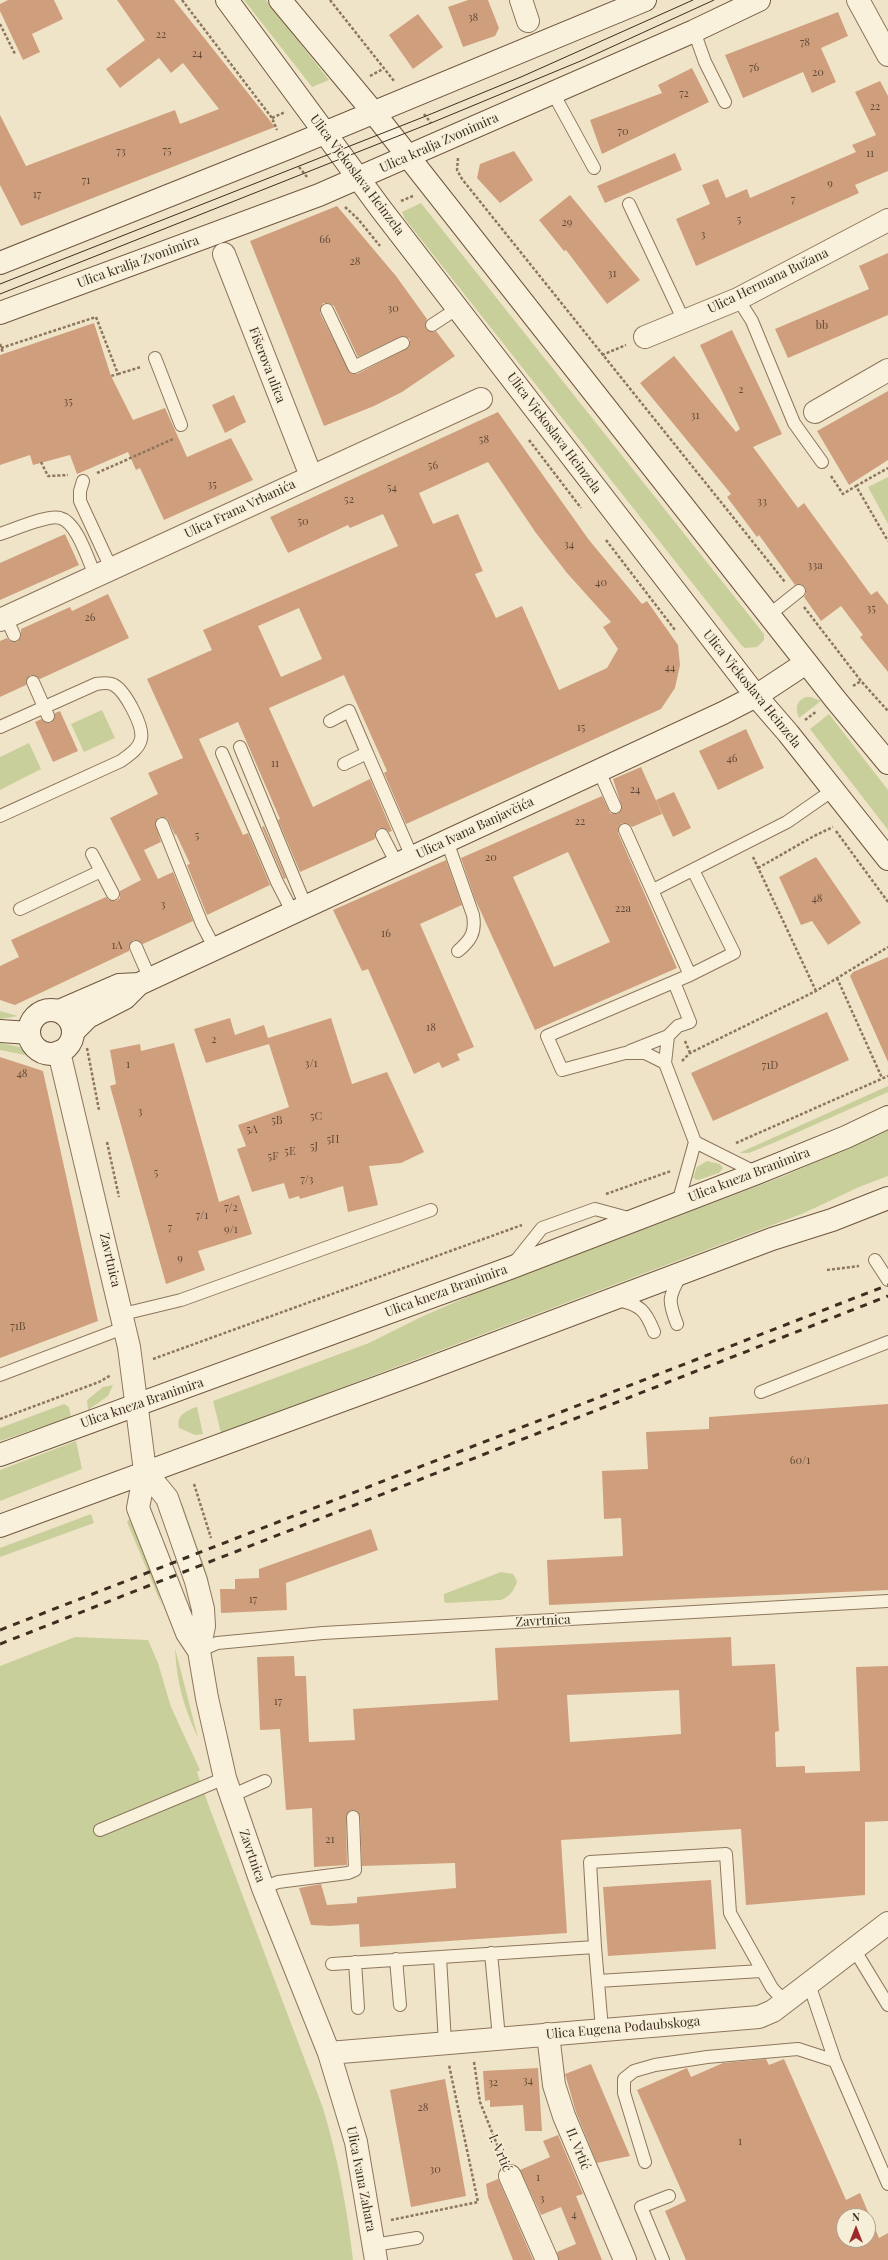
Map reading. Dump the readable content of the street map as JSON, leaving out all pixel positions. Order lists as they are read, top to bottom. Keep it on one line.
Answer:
{"streets":{"main road":["Ulica kralja Zvonimira","Ulica Vjekoslava Heinzela","Ulica Hermana Bužana","Fišerova ulica","Ulica Frana Vrbanića","Ulica Ivana Banjavčića","Ulica kneza Branimira","Zavrtnica","Ulica Eugena Podaubskoga","II. Vrtić","I. Vrtić","Ulica Ivana Zahara"]},"crossings":[["Ulica kralja Zvonimira","Ulica Vjekoslava Heinzela"],["Ulica Vjekoslava Heinzela","Ulica Ivana Banjavčića"],["Fišerova ulica","Ulica Frana Vrbanića"],["Ulica Ivana Banjavčića","Zavrtnica"],["Ulica kneza Branimira","Zavrtnica"],["Zavrtnica","Ulica Eugena Podaubskoga"],["Zavrtnica","Ulica Ivana Zahara"],["Ulica Eugena Podaubskoga","II. Vrtić"],["Ulica Eugena Podaubskoga","I. Vrtić"],["Ulica Eugena Podaubskoga","Ulica Ivana Zahara"]],"house_numbers":["38","22","78","24","76","20","72","22","70","75","73","11","71","9","17","7","5","29","3","66","28","31","30","bb","2","35","31","58","56","35","54","52","33","50","34","33a","40","35","26","44","15","46","11","24","22","5","20","48","3","22a","16","1A","18","2","3/1","1","71D","48","3","5C","5B","5A","5H","5J","5E","5F","5","7/3","7/2","7/1","7","9/1","9","71B","60/1","17","17","21","34","32","28","1","30","1","3","4"],"north":"top"}
